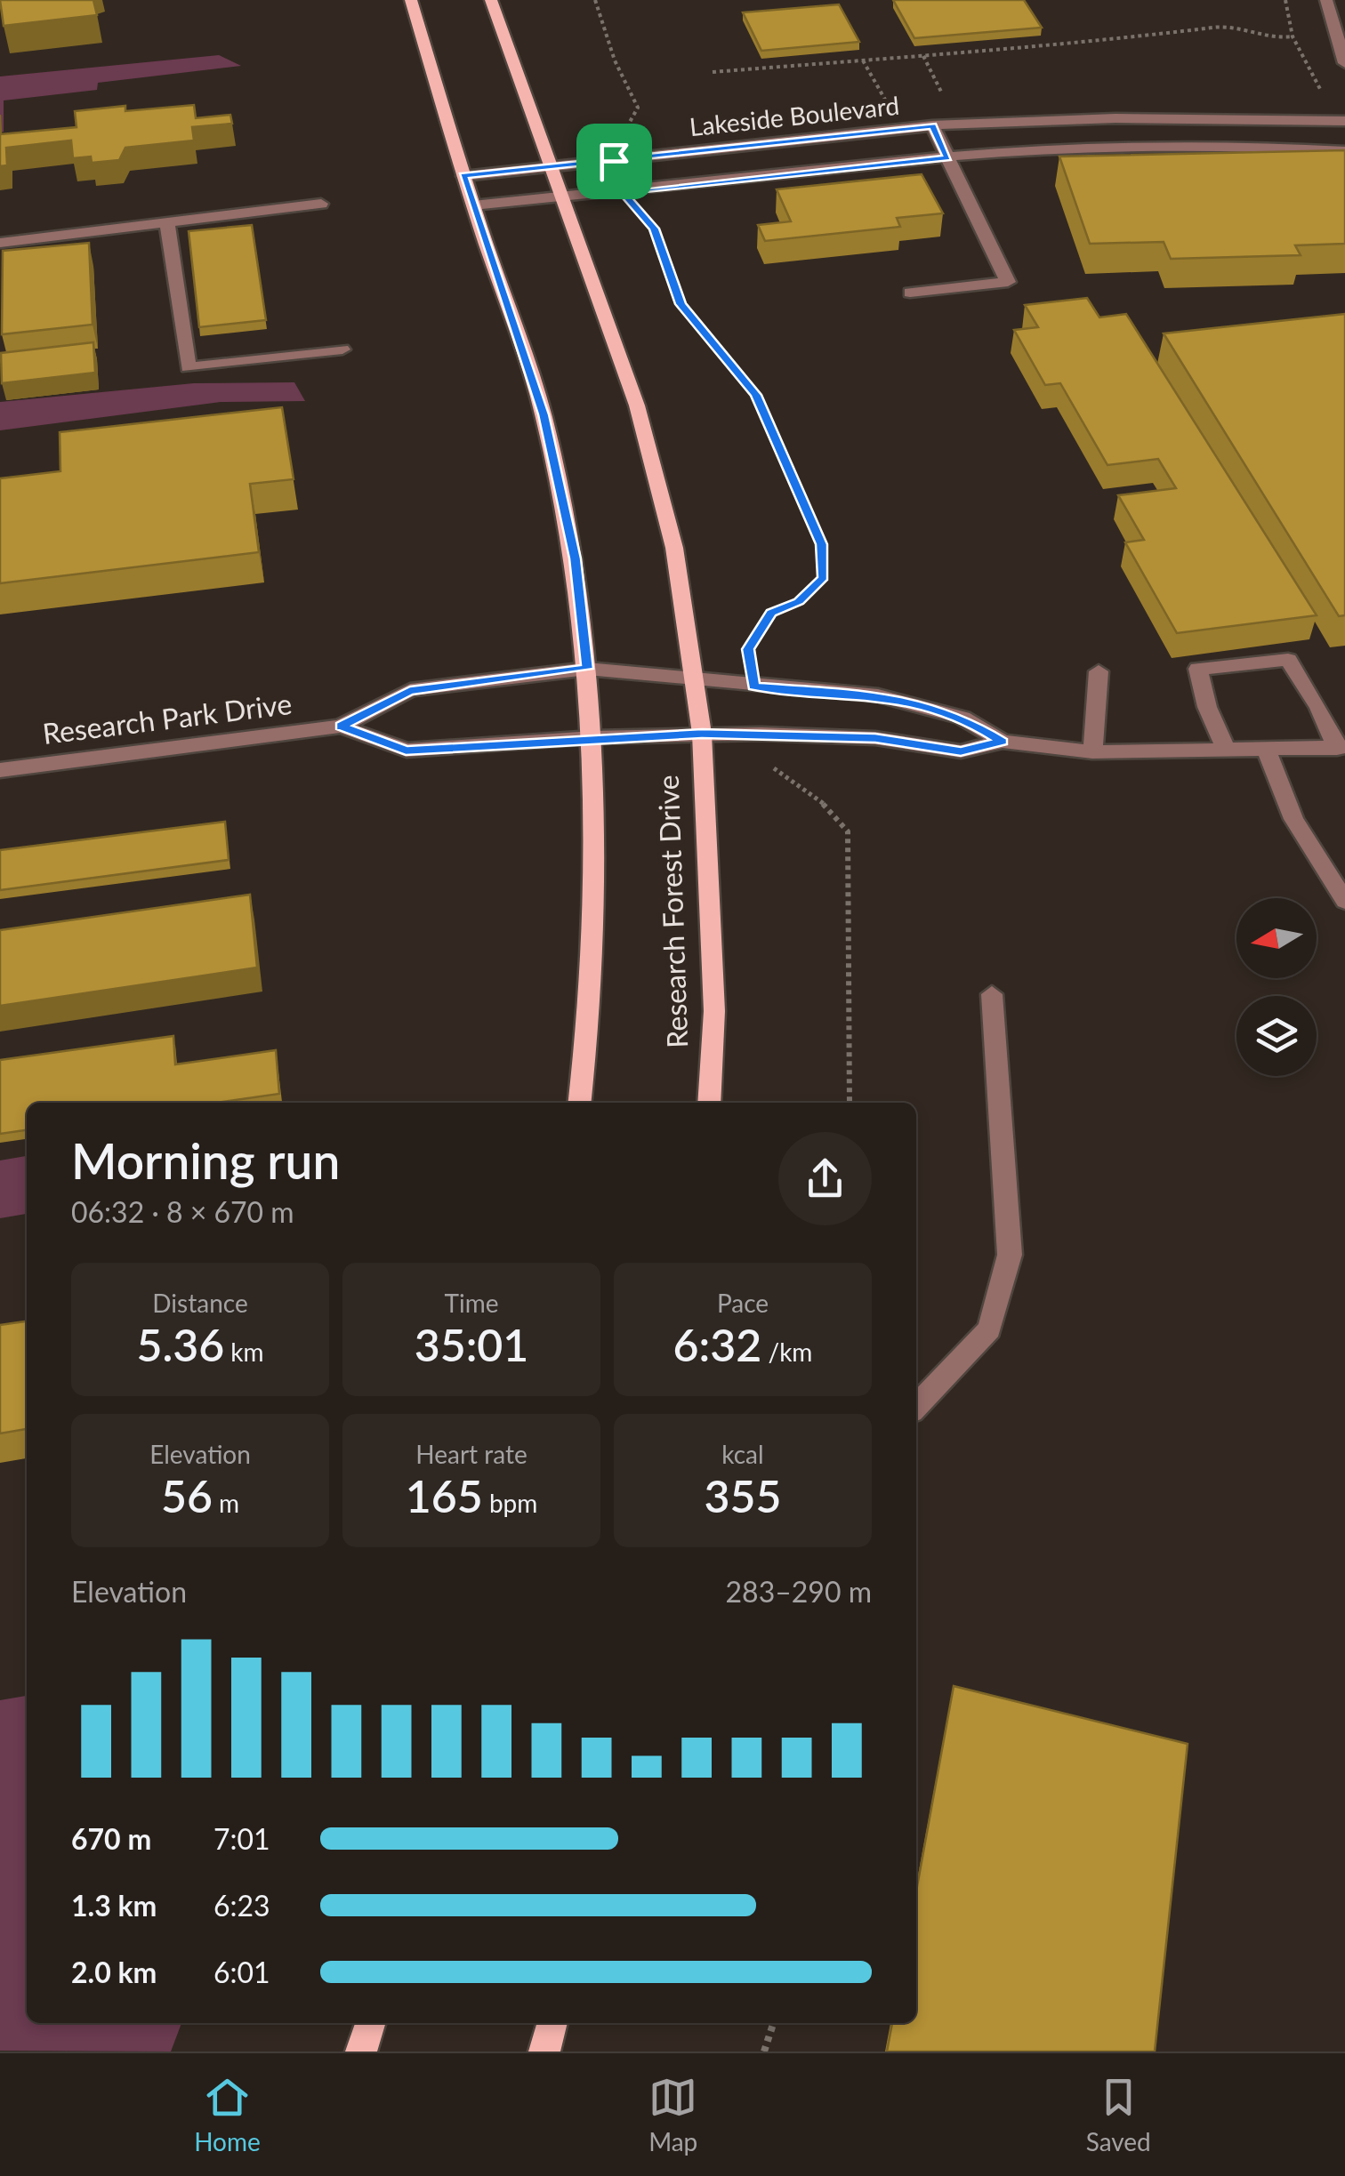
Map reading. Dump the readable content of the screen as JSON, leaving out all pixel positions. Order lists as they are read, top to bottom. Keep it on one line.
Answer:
{"streets":{"main road":["Research Forest Drive"],"street":["Lakeside Boulevard","Research Park Drive"]},"crossings":[["Lakeside Boulevard","Research Forest Drive"],["Research Park Drive","Research Forest Drive"]],"north":"left","page":{"heading":["Morning run","06:32 · 8 × 670 m"],"stats":[["Distance","5.36 km"],["Time","35:01"],["Pace","6:32 /km"],["Elevation","56 m"],["Heart rate","165 bpm"],["kcal","355"]],"chart":["Elevation","283–290 m"],"list":[{"name":"670 m","note":"7:01"},{"name":"1.3 km","note":"6:23"},{"name":"2.0 km","note":"6:01"}],"tabs":["Home","Map","Saved"]}}
